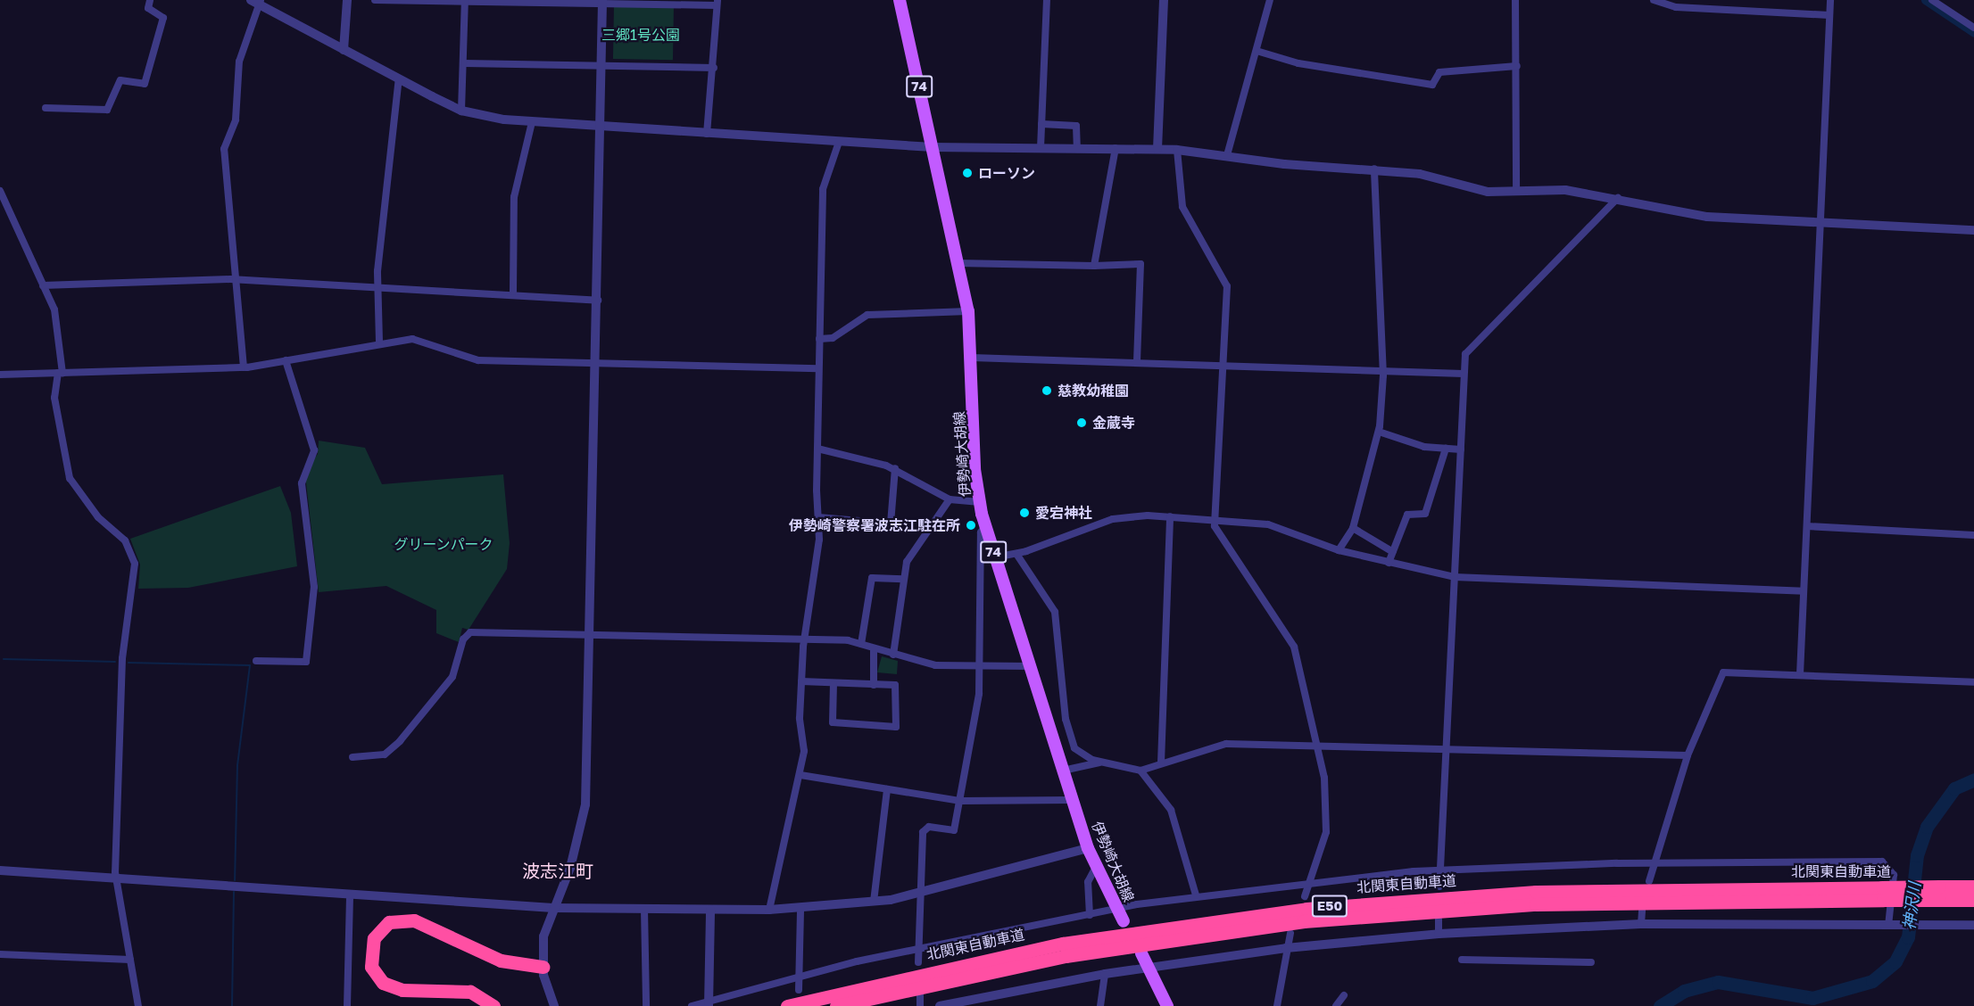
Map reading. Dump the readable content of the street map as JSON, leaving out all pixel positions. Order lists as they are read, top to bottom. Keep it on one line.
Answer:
{"streets":{"highway":["北関東自動車道","E50"],"main road":["74","伊勢崎大胡線"]},"districts":["波志江町"],"water":["神沢川"],"parks":["三郷1号公園","グリーンパーク"],"places":["ローソン","慈教幼稚園","金蔵寺","愛宕神社","伊勢崎警察署波志江駐在所"]}
